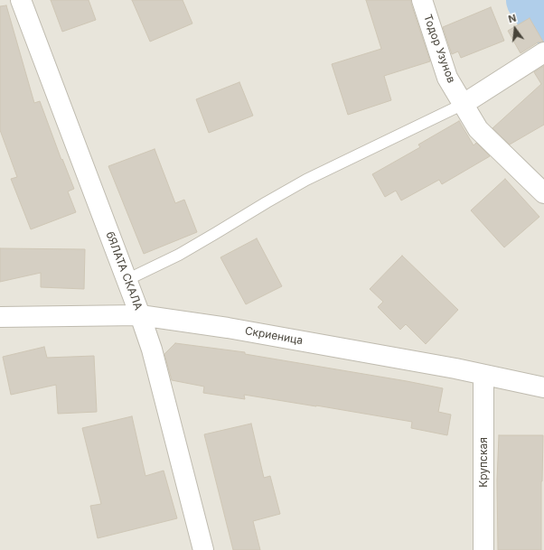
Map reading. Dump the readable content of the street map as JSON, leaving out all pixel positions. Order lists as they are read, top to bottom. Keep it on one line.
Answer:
{"streets":{"street":["Тодор Узунов","бЯЛАТА СКАЛА","Скриеница","Крупская"]},"crossings":[["бЯЛАТА СКАЛА","Скриеница"],["Скриеница","Крупская"]],"north":"top"}
